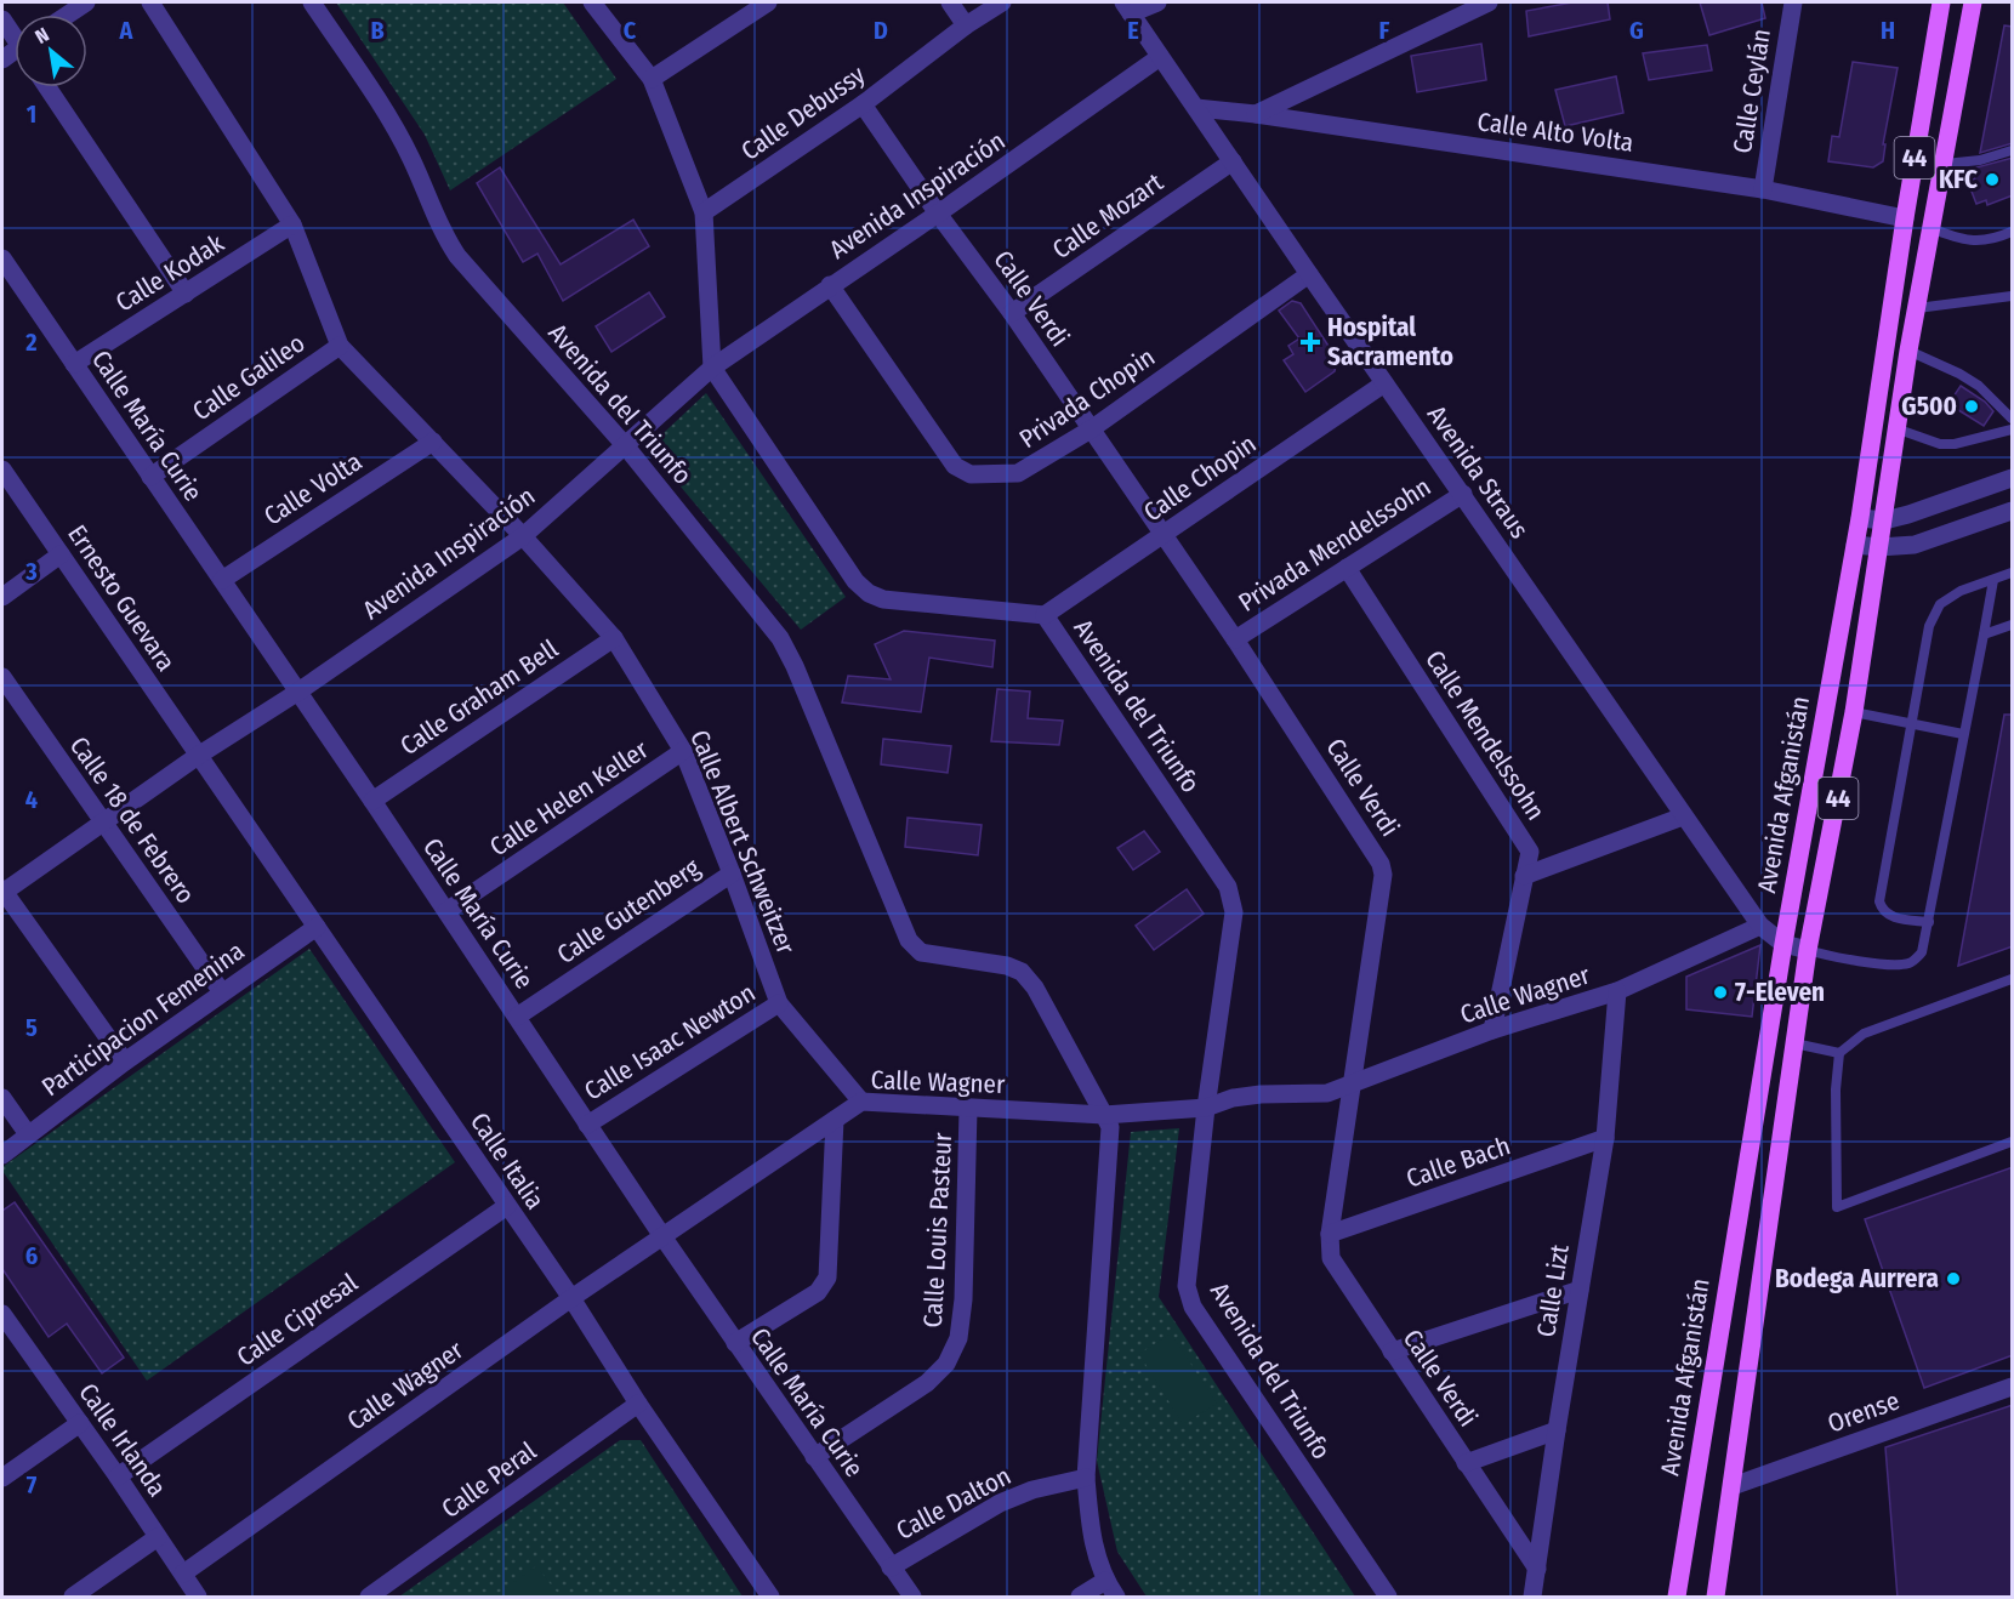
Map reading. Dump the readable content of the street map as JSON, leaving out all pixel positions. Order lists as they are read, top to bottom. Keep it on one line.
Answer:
{"streets":{"main road":["44","Avenida Afganistán"],"street":["Calle Ceylán","Calle Debussy","Calle Alto Volta","Avenida Inspiración","Calle Mozart","Calle Kodak","Calle Verdi","Calle Galileo","Privada Chopin","Avenida del Triunfo","Calle María Curie","Avenida Straus","Calle Chopin","Calle Volta","Privada Mendelssohn","Ernesto Guevara","Calle Graham Bell","Calle Mendelssohn","Calle Helen Keller","Calle 18 de Febrero","Calle Albert Schweitzer","Calle Gutenberg","Calle Wagner","Participacion Femenina","Calle Isaac Newton","Calle Italia","Calle Bach","Calle Louis Pasteur","Calle Lizt","Calle Cipresal","Orense","Calle Irlanda","Calle Peral","Calle Dalton"]},"crossings":[["Calle Ceylán","Calle Alto Volta"],["Calle Debussy","Calle Verdi"],["Calle Alto Volta","Avenida Straus"],["Calle Alto Volta","Avenida Afganistán"],["Avenida Inspiración","Calle Verdi"],["Avenida Inspiración","Privada Chopin"],["Avenida Inspiración","Avenida del Triunfo"],["Avenida Inspiración","Calle María Curie"],["Avenida Inspiración","Avenida Straus"],["Avenida Inspiración","Ernesto Guevara"],["Avenida Inspiración","Calle 18 de Febrero"],["Avenida Inspiración","Calle Albert Schweitzer"],["Avenida Inspiración","Calle Italia"],["Calle Mozart","Calle Verdi"],["Calle Mozart","Avenida Straus"],["Calle Kodak","Calle María Curie"],["Calle Kodak","Calle Albert Schweitzer"],["Calle Verdi","Privada Chopin"],["Calle Verdi","Calle Chopin"],["Calle Verdi","Privada Mendelssohn"],["Calle Verdi","Calle Wagner"],["Calle Verdi","Calle Bach"],["Calle Verdi","Calle Lizt"],["Calle Galileo","Calle María Curie"],["Calle Galileo","Calle Albert Schweitzer"],["Privada Chopin","Avenida Straus"],["Avenida del Triunfo","Calle Chopin"],["Avenida del Triunfo","Calle Wagner"],["Avenida del Triunfo","Calle Dalton"],["Calle María Curie","Calle Volta"],["Calle María Curie","Calle Graham Bell"],["Calle María Curie","Calle Helen Keller"],["Calle María Curie","Calle Gutenberg"],["Calle María Curie","Calle Wagner"],["Calle María Curie","Calle Isaac Newton"],["Calle María Curie","Calle Louis Pasteur"],["Calle María Curie","Calle Dalton"],["Avenida Straus","Calle Chopin"],["Avenida Straus","Privada Mendelssohn"],["Avenida Straus","Avenida Afganistán"],["Avenida Straus","Calle Wagner"],["Calle Volta","Calle Albert Schweitzer"],["Privada Mendelssohn","Calle Mendelssohn"],["Ernesto Guevara","Calle Italia"],["Calle Graham Bell","Calle Albert Schweitzer"],["Calle Mendelssohn","Calle Wagner"],["Avenida Afganistán","Orense"],["Calle Helen Keller","Calle Albert Schweitzer"],["Calle 18 de Febrero","Participacion Femenina"],["Calle Albert Schweitzer","Calle Gutenberg"],["Calle Albert Schweitzer","Calle Wagner"],["Calle Albert Schweitzer","Calle Isaac Newton"],["Calle Wagner","Calle Italia"],["Calle Wagner","Calle Louis Pasteur"],["Calle Wagner","Calle Lizt"],["Calle Wagner","Calle Irlanda"],["Participacion Femenina","Calle Italia"],["Calle Italia","Calle Cipresal"],["Calle Italia","Calle Peral"],["Calle Bach","Calle Lizt"],["Calle Cipresal","Calle Irlanda"]],"places":{"other":["KFC","G500","7-Eleven","Bodega Aurrera"],"health":["Hospital Sacramento"]},"north":"top left","grid":{"columns":["A","B","C","D","E","F","G","H"],"rows":["1","2","3","4","5","6","7"]}}
